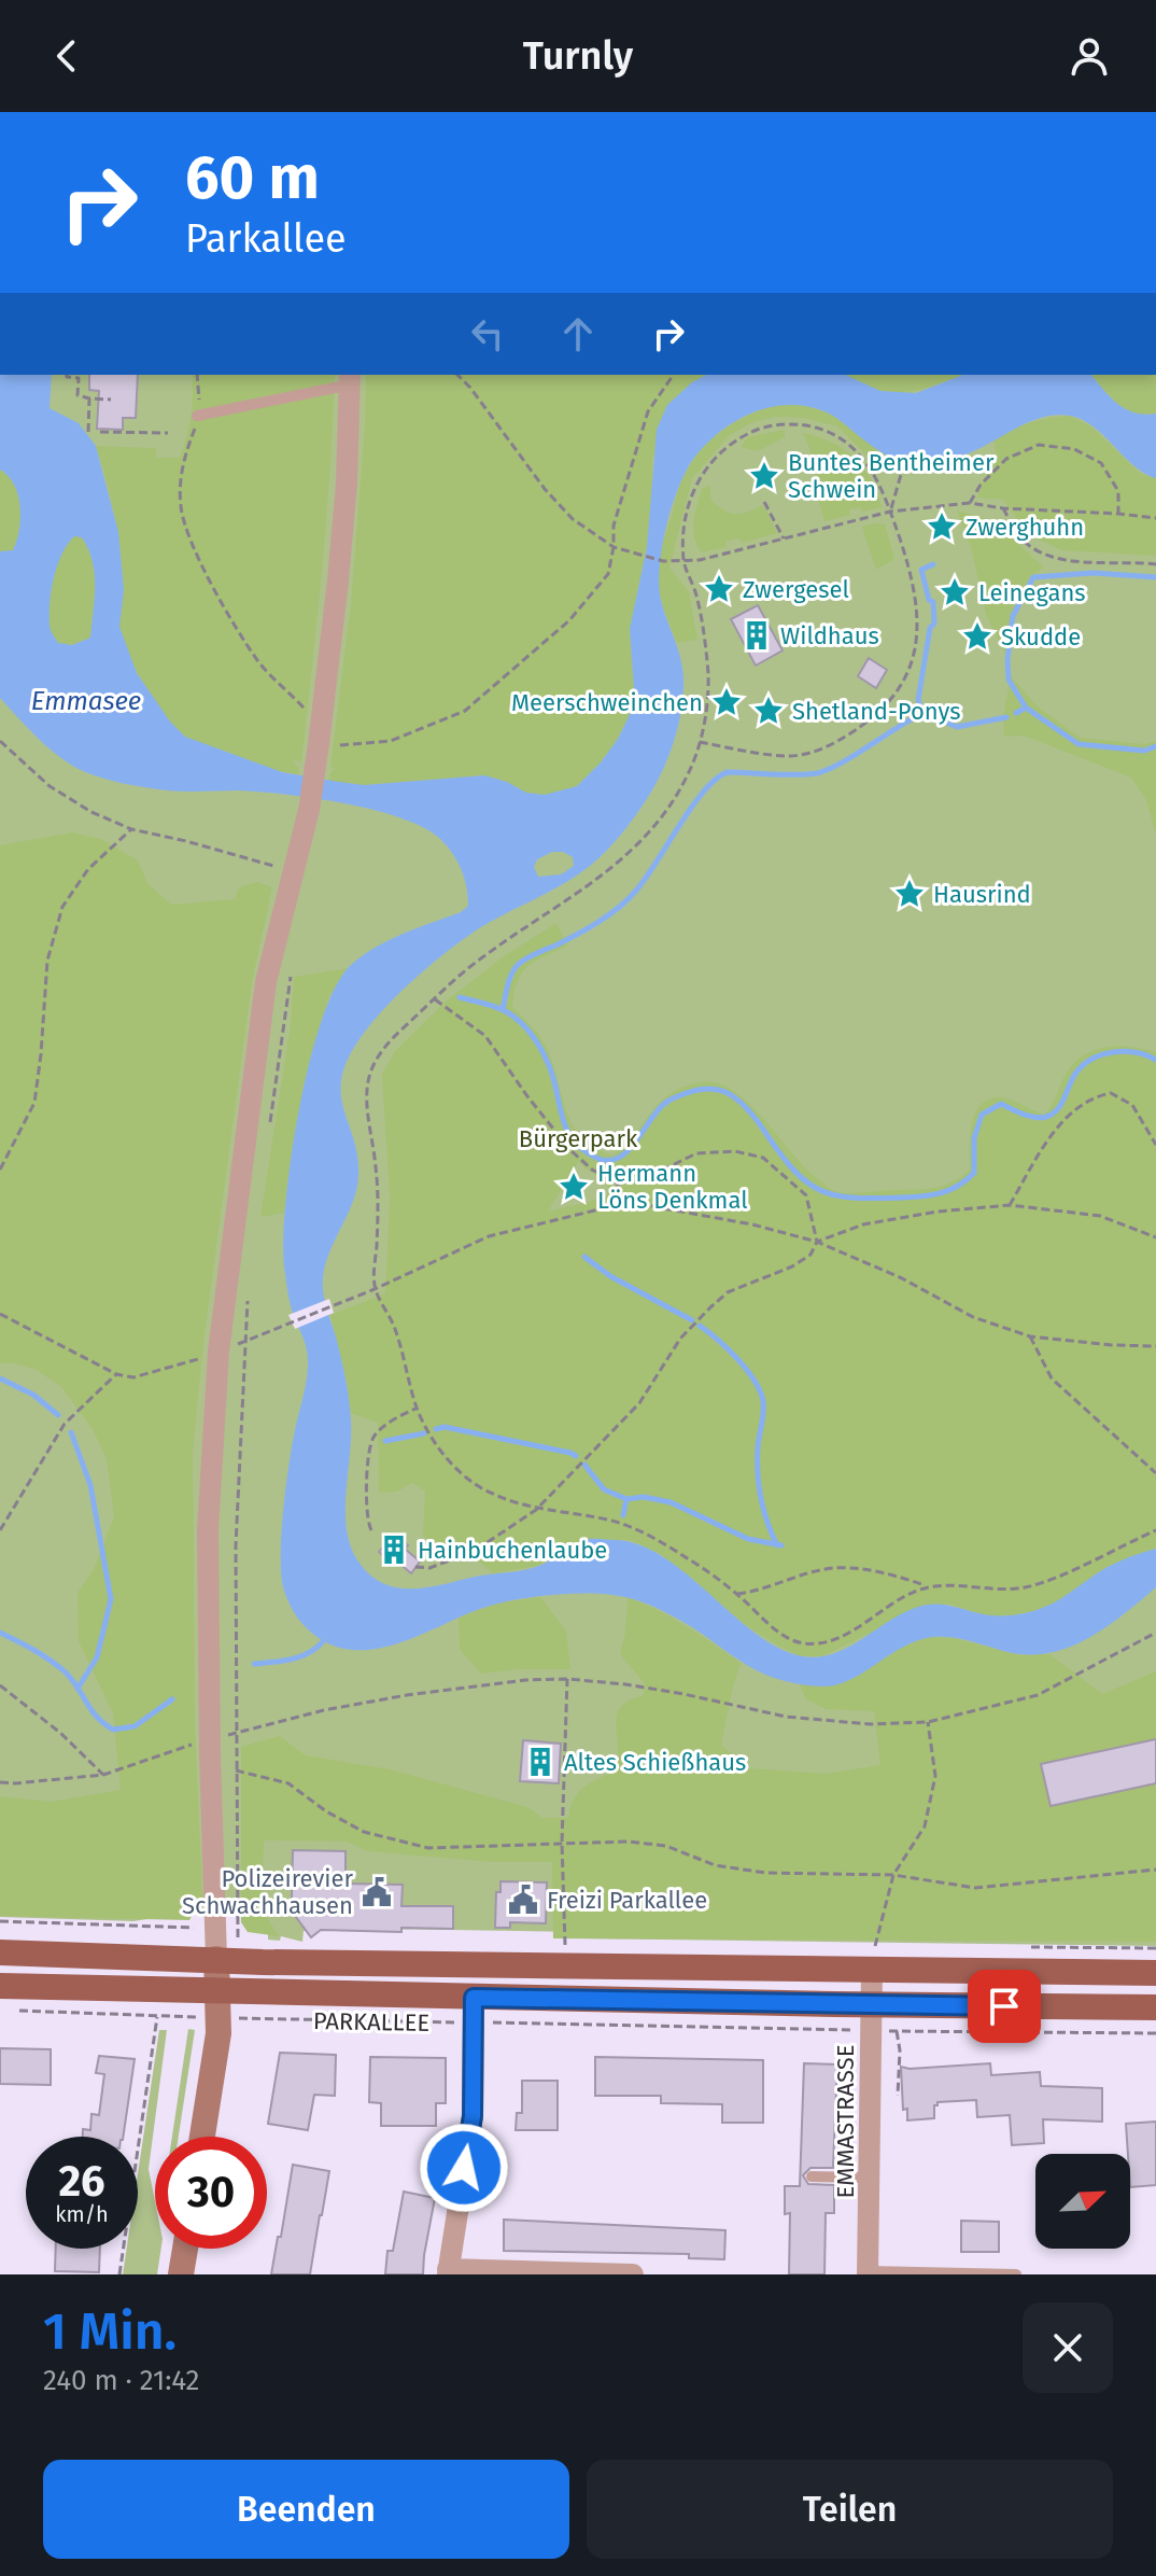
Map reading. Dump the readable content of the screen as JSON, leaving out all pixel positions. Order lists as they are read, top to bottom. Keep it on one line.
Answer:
{"streets":{"main road":["PARKALLEE"],"street":["EMMASTRASSE"]},"crossings":[["PARKALLEE","EMMASTRASSE"]],"water":["Emmasee"],"parks":["Bürgerpark"],"places":{"place":["Buntes Bentheimer Schwein","Zwerghuhn","Zwergesel","Leinegans","Skudde","Meerschweinchen","Shetland-Ponys","Hausrind","Hermann Löns Denkmal"],"building":["Wildhaus","Hainbuchenlaube","Altes Schießhaus"],"public building":["Polizeirevier Schwachhausen","Freizi Parkallee"]},"north":"top right","page":{"header":"Turnly","turn":["60 m","Parkallee"],"speed":"26 km/h","limit":"30","heading":["1 Min.","240 m · 21:42"],"buttons":["Beenden","Teilen"]}}
